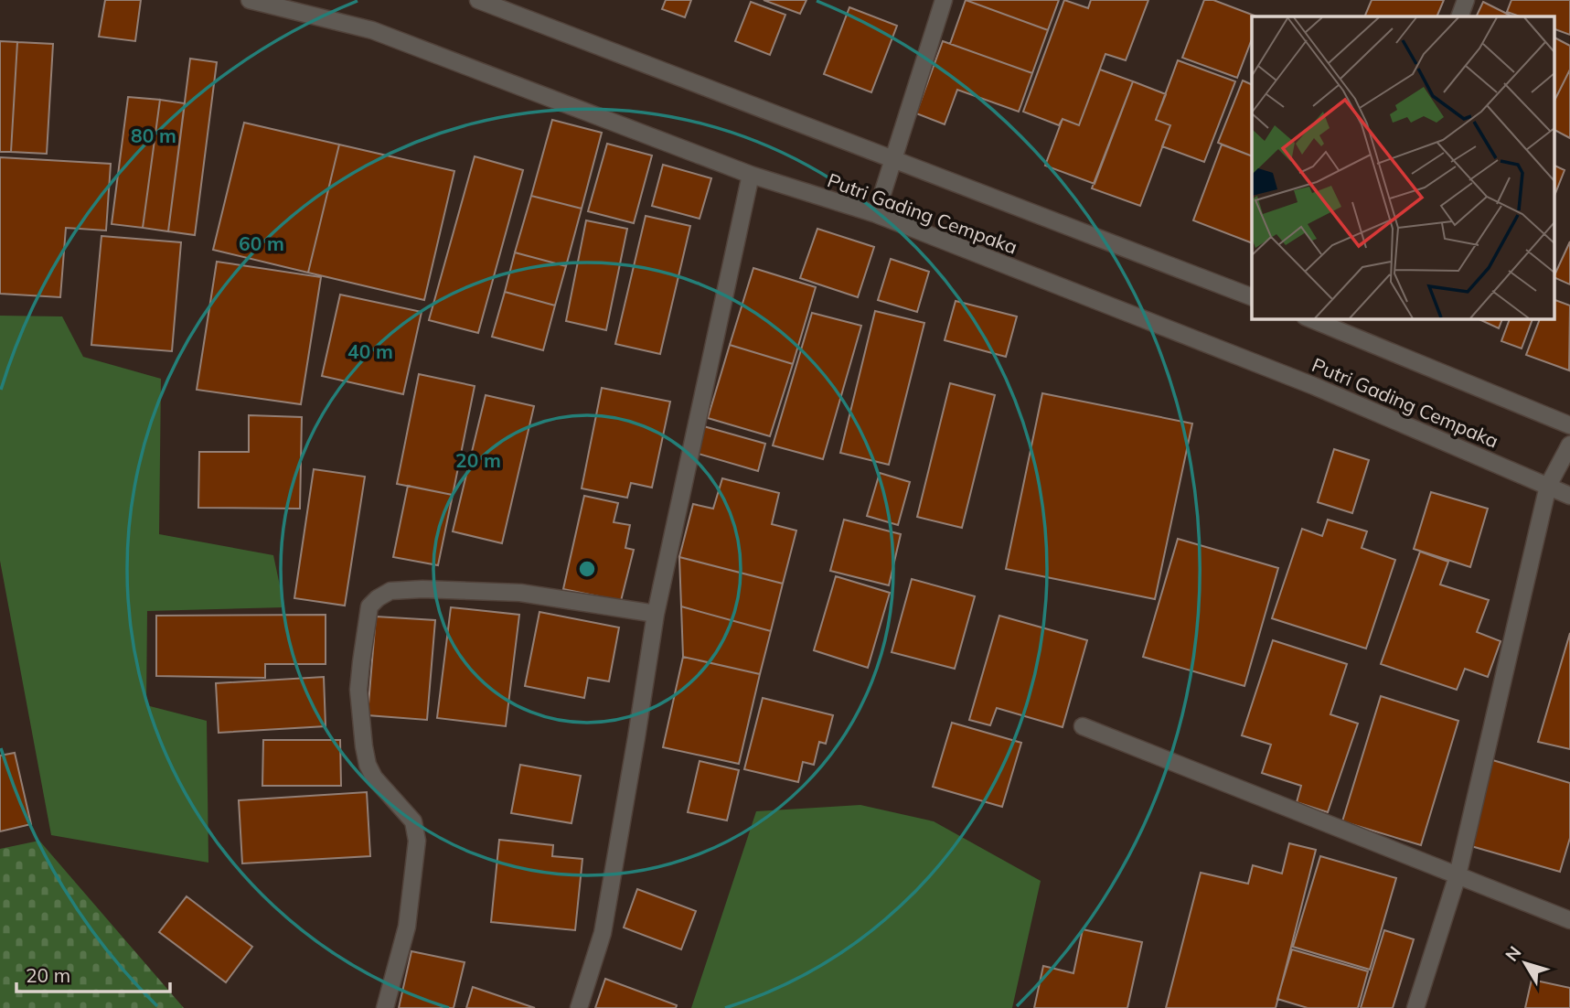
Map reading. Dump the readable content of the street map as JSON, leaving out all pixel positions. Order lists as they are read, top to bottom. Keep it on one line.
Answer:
{"streets":{"street":["Putri Gading Cempaka"]},"scale_bar":"20 m","north":"top left","rings":["80 m","60 m","40 m","20 m"]}
